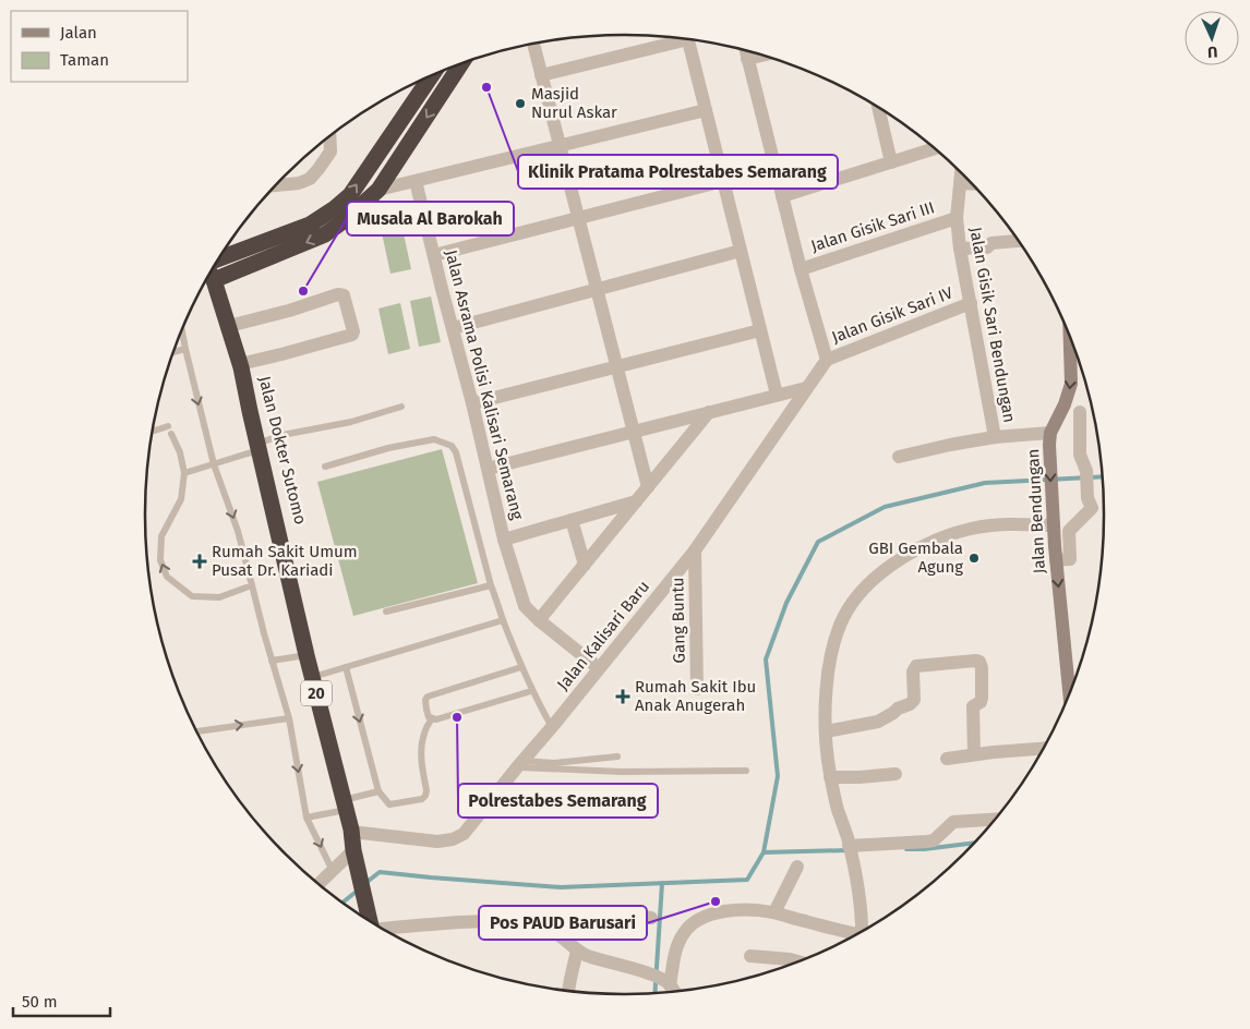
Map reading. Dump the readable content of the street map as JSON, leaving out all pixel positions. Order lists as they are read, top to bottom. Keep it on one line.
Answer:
{"streets":{"highway":["Jalan Dokter Sutomo","20"],"street":["Jalan Gisik Sari III","Jalan Gisik Sari IV","Jalan Gisik Sari Bendungan","Jalan Asrama Polisi Kalisari Semarang","Jalan Bendungan","Gang Buntu","Jalan Kalisari Baru"]},"crossings":[["Jalan Gisik Sari III","Jalan Gisik Sari Bendungan"],["Jalan Gisik Sari IV","Jalan Gisik Sari Bendungan"],["Jalan Gisik Sari IV","Jalan Kalisari Baru"],["Jalan Gisik Sari Bendungan","Jalan Bendungan"],["Jalan Asrama Polisi Kalisari Semarang","Jalan Kalisari Baru"],["Jalan Dokter Sutomo","Jalan Kalisari Baru"],["Gang Buntu","Jalan Kalisari Baru"]],"one_way":["Jalan Bendungan"],"places":{"other":["Klinik Pratama Polrestabes Semarang","Masjid Nurul Askar","Musala Al Barokah","GBI Gembala Agung","Polrestabes Semarang","Pos PAUD Barusari"],"health":["Rumah Sakit Umum Pusat Dr. Kariadi","Rumah Sakit Ibu Anak Anugerah"]},"legend":["Jalan","Taman"],"scale_bar":"50 m","north":"bottom"}
